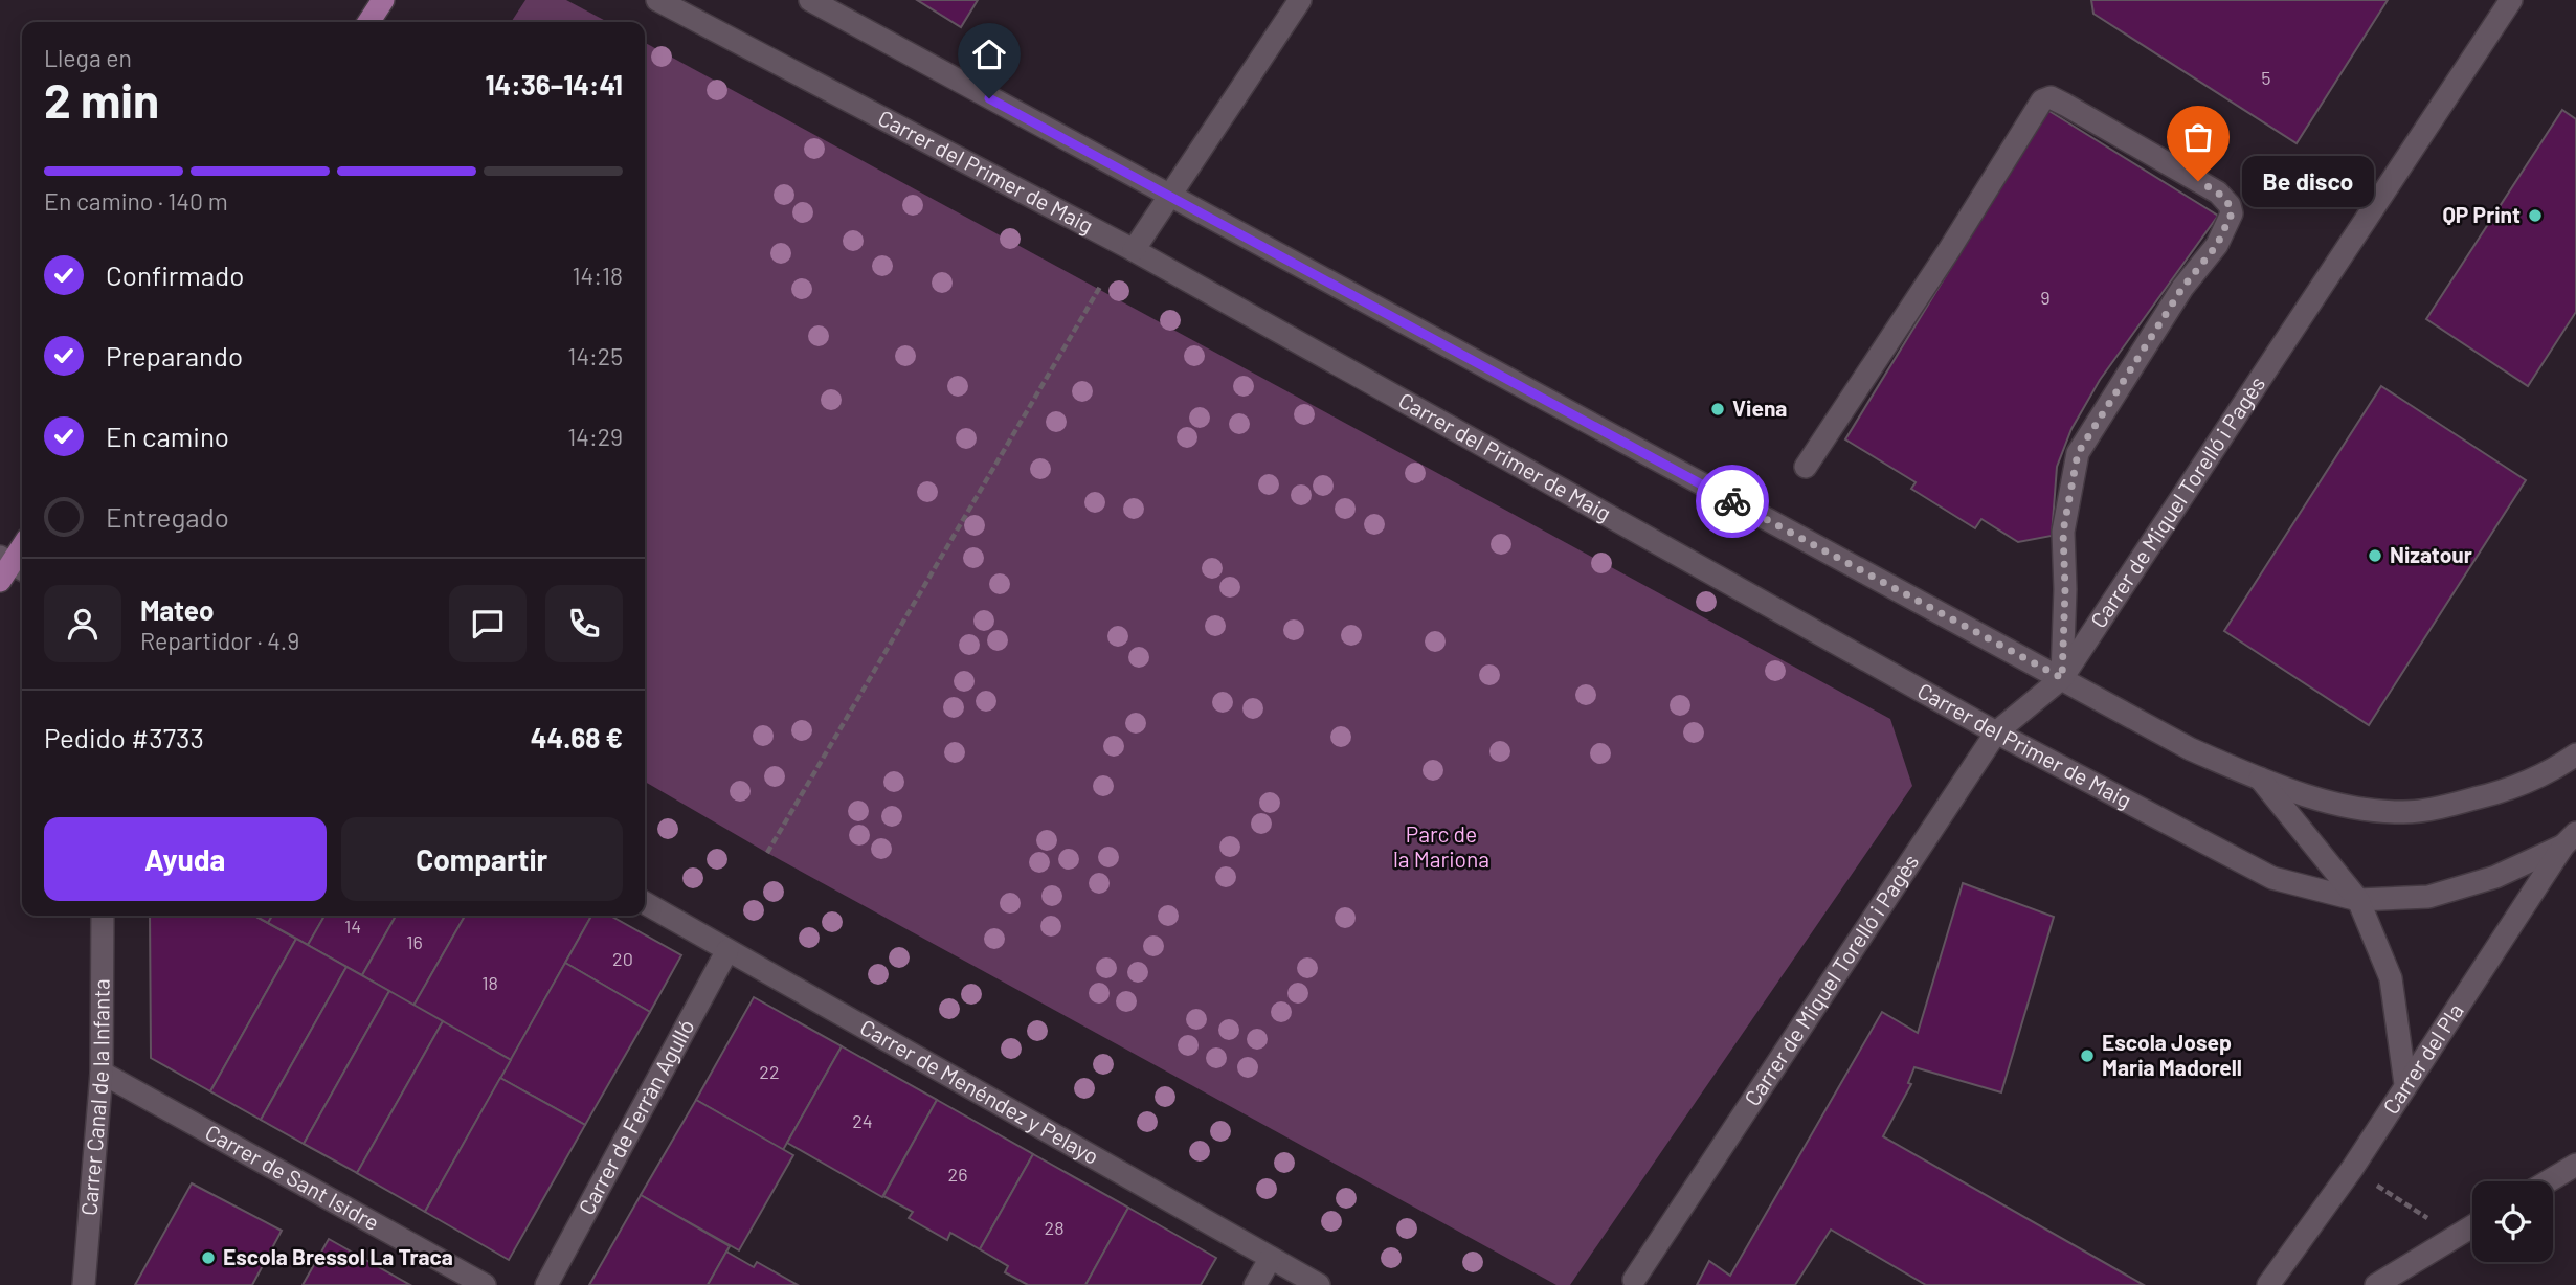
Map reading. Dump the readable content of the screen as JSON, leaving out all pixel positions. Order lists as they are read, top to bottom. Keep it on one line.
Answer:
{"streets":{"street":["Carrer del Primer de Maig","Carrer de Miquel Torelló i Pagès","Carrer del Pla","Carrer de Menéndez y Pelayo","Carrer Canal de la Infanta","Carrer de Ferràn Agulló","Carrer de Sant Isidre"]},"crossings":[["Carrer del Primer de Maig","Carrer de Miquel Torelló i Pagès"],["Carrer del Primer de Maig","Carrer del Pla"],["Carrer de Menéndez y Pelayo","Carrer de Ferràn Agulló"],["Carrer Canal de la Infanta","Carrer de Sant Isidre"]],"parks":["Parc de la Mariona"],"places":["Be disco","QP Print","Viena","Nizatour","Escola Josep Maria Madorell","Escola Bressol La Traca"],"house_numbers":["5","9","14","16","20","18","22","24","26","28"],"page":{"heading":["2 min","Llega en","14:36–14:41"],"panel":["Mateo","Repartidor · 4.9","Pedido #3733","44.68 €"],"bar":"En camino · 140 m","bubble":"Be disco","list":[["Confirmado","14:18"],["Preparando","14:25"],["En camino","14:29"],"Entregado"],"buttons":["Ayuda","Compartir"]}}
